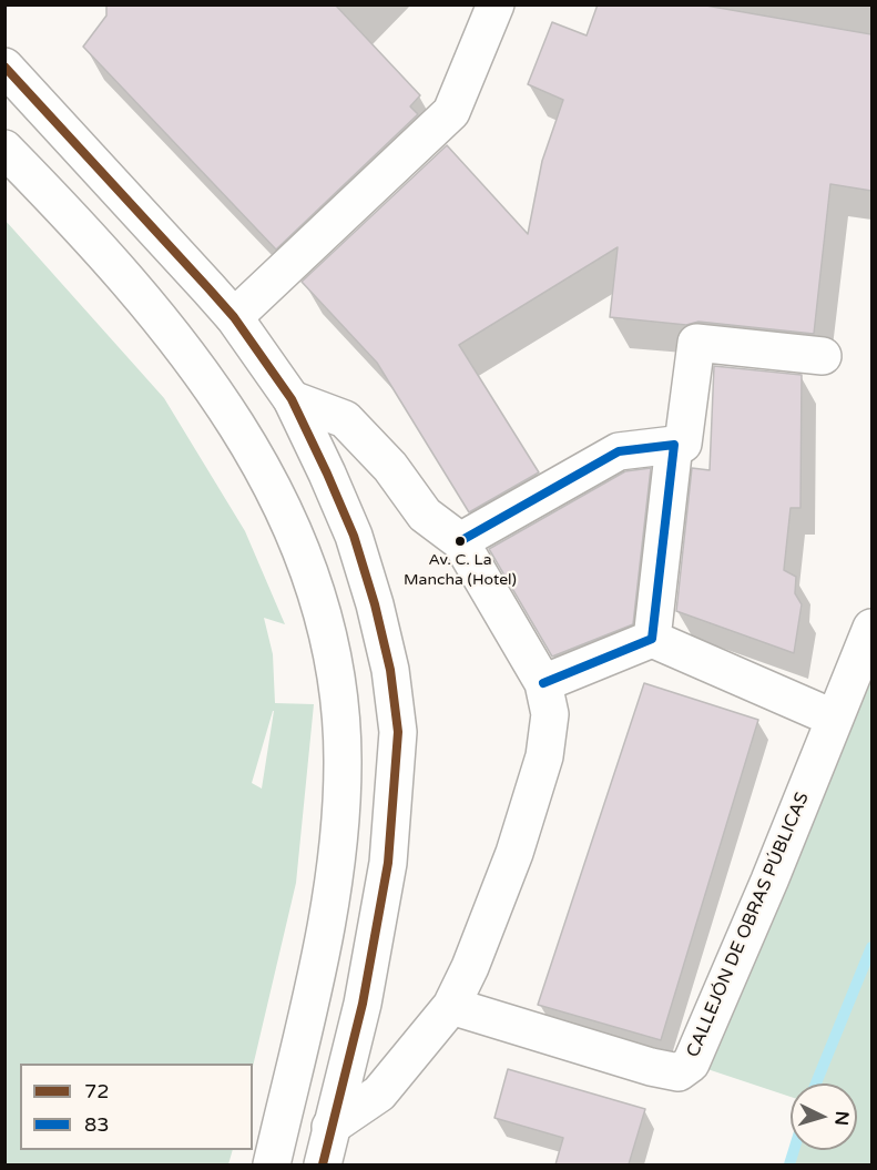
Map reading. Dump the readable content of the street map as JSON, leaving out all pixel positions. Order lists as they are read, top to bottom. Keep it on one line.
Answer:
{"streets":{"street":["CALLEJÓN DE OBRAS PÚBLICAS"]},"places":["Av. C. La Mancha (Hotel)"],"lines":["transit line 72","transit line 83"],"legend":["72","83"],"north":"right"}
